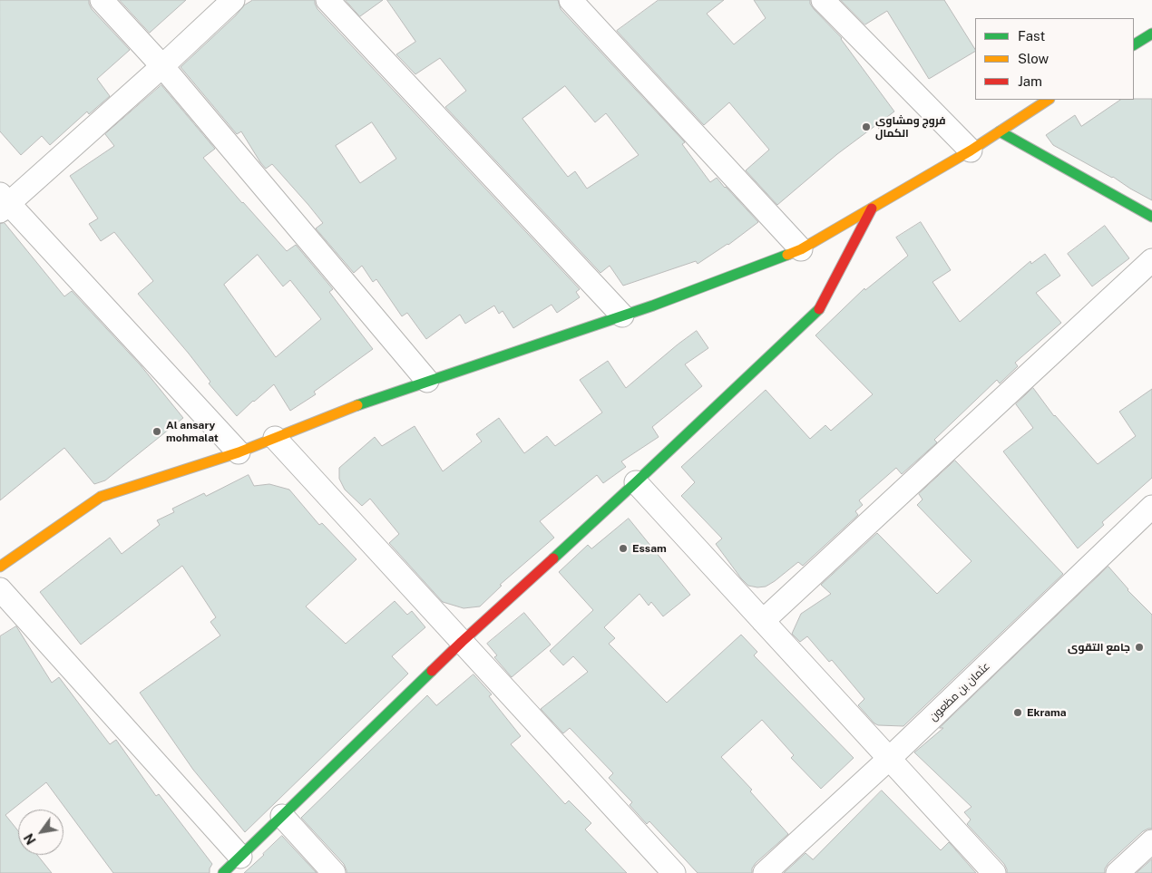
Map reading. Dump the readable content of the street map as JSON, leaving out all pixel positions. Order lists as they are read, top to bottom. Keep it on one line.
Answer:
{"streets":{"street":["عثمان بن مظعون"]},"places":["فروج ومشاوي الكمال","Al ansary mohmalat","Essam","جامع التقوى","Ekrama"],"legend":["Fast","Slow","Jam"],"north":"bottom left"}
